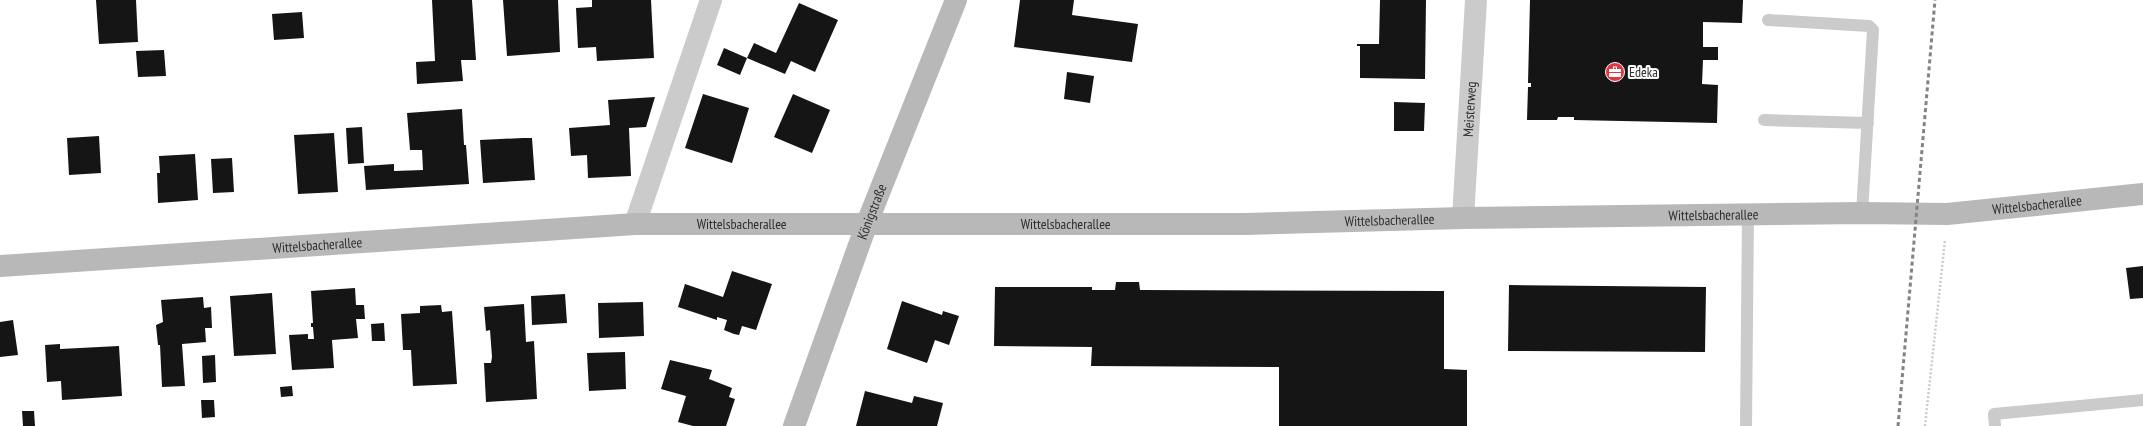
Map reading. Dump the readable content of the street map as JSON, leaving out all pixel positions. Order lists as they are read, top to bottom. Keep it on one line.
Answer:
{"streets":{"street":["Meisterweg","Wittelsbacherallee","Königstraße"]},"crossings":[["Meisterweg","Wittelsbacherallee"],["Wittelsbacherallee","Königstraße"]],"places":{"office":["Edeka"]}}
